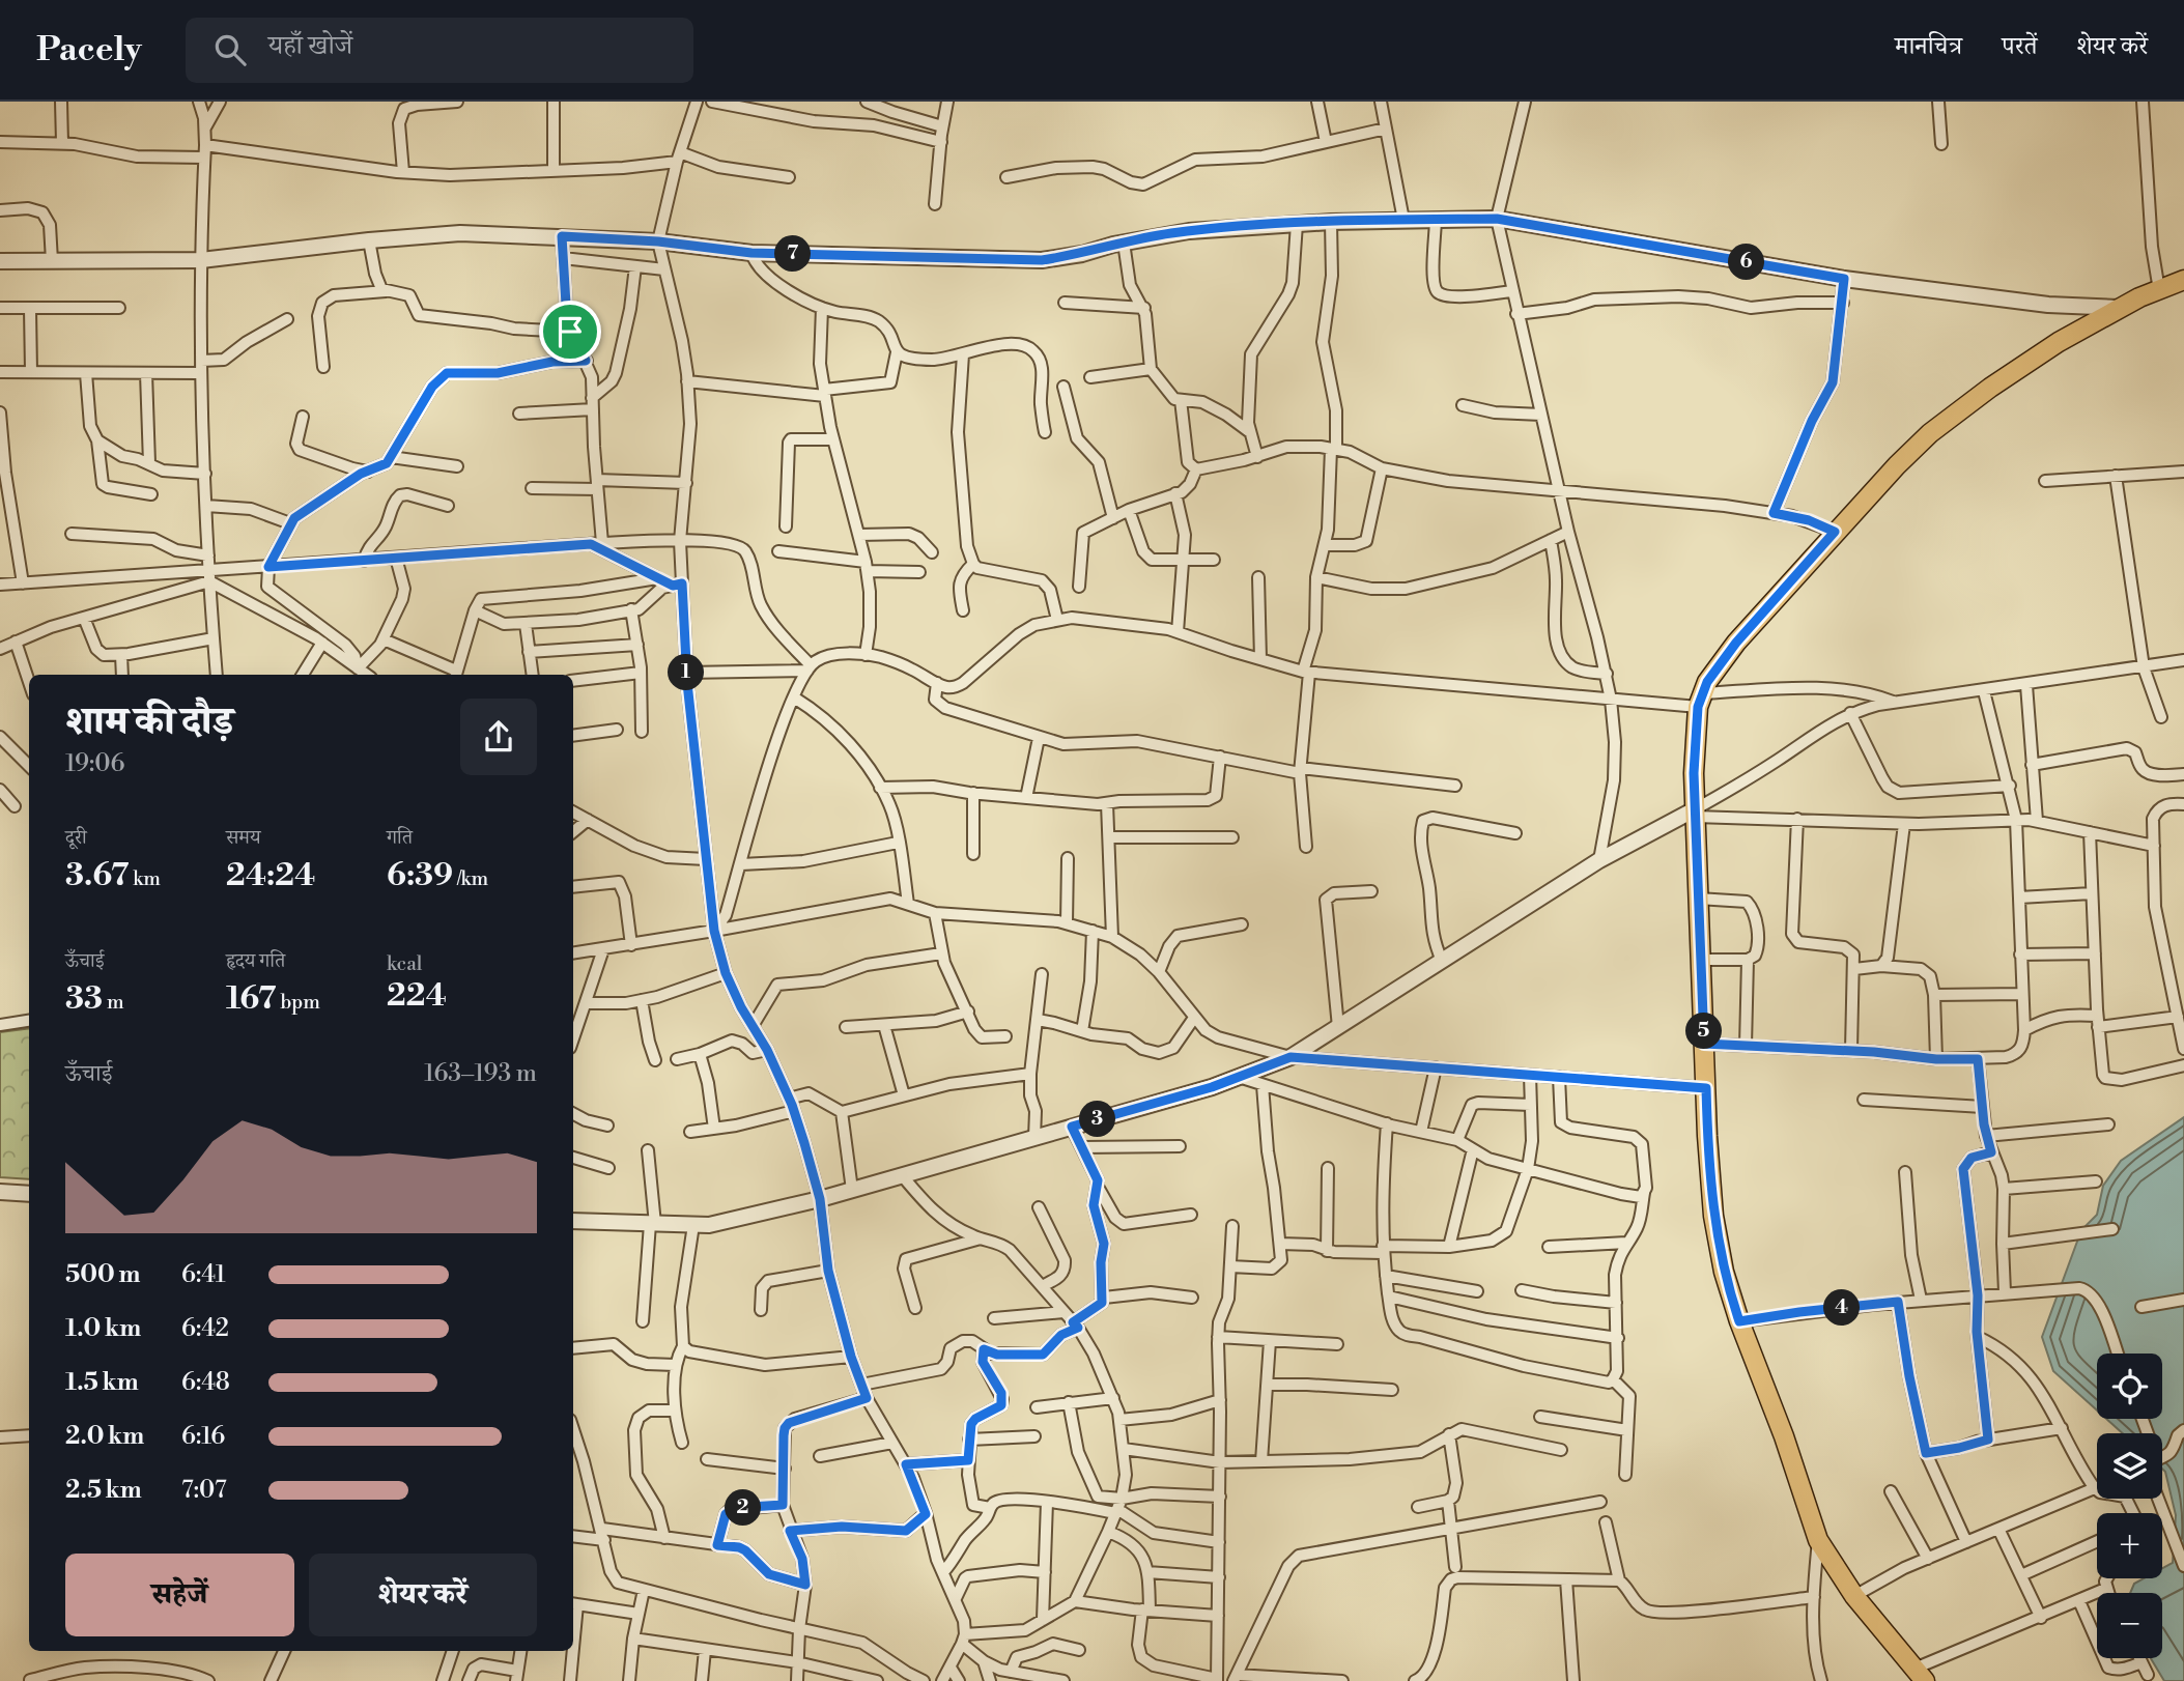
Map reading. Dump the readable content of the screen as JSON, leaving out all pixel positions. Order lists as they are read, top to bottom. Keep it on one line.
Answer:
{"page":{"header":"Pacely","search":"यहाँ खोजें","nav":["मानचित्र","परतें","शेयर करें"],"pins":["7","6","1","5","3","4","2"],"heading":["शाम की दौड़","19:06"],"stats":[["दूरी","3.67 km"],["समय","24:24"],["गति","6:39 /km"],["ऊँचाई","33 m"],["हृदय गति","167 bpm"],["kcal","224"]],"chart":["ऊँचाई","163–193 m"],"list":[{"name":"500 m","note":"6:41"},{"name":"1.0 km","note":"6:42"},{"name":"1.5 km","note":"6:48"},{"name":"2.0 km","note":"6:16"},{"name":"2.5 km","note":"7:07"}],"map_buttons":["+","−"],"buttons":["सहेजें","शेयर करें"]}}
